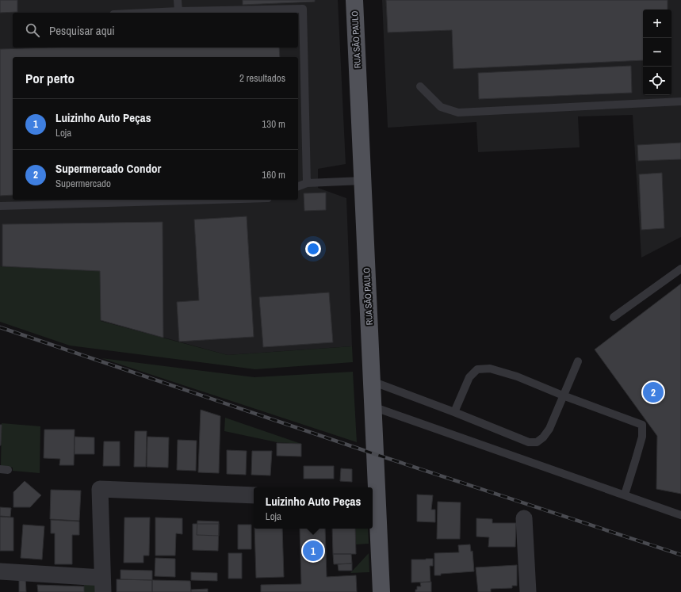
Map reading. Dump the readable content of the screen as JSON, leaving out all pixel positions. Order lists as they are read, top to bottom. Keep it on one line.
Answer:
{"streets":{"main road":["RUA SÃO PAULO"]},"page":{"map_buttons":["+","−"],"search":"Pesquisar aqui","heading":["Por perto","2 resultados"],"list":[{"mark":"1","name":"Luizinho Auto Peças","note":"Loja","value":"130 m"},{"mark":"2","name":"Supermercado Condor","note":"Supermercado","value":"160 m"}],"pins":["2","1"],"popup":["Luizinho Auto Peças","Loja"]}}
